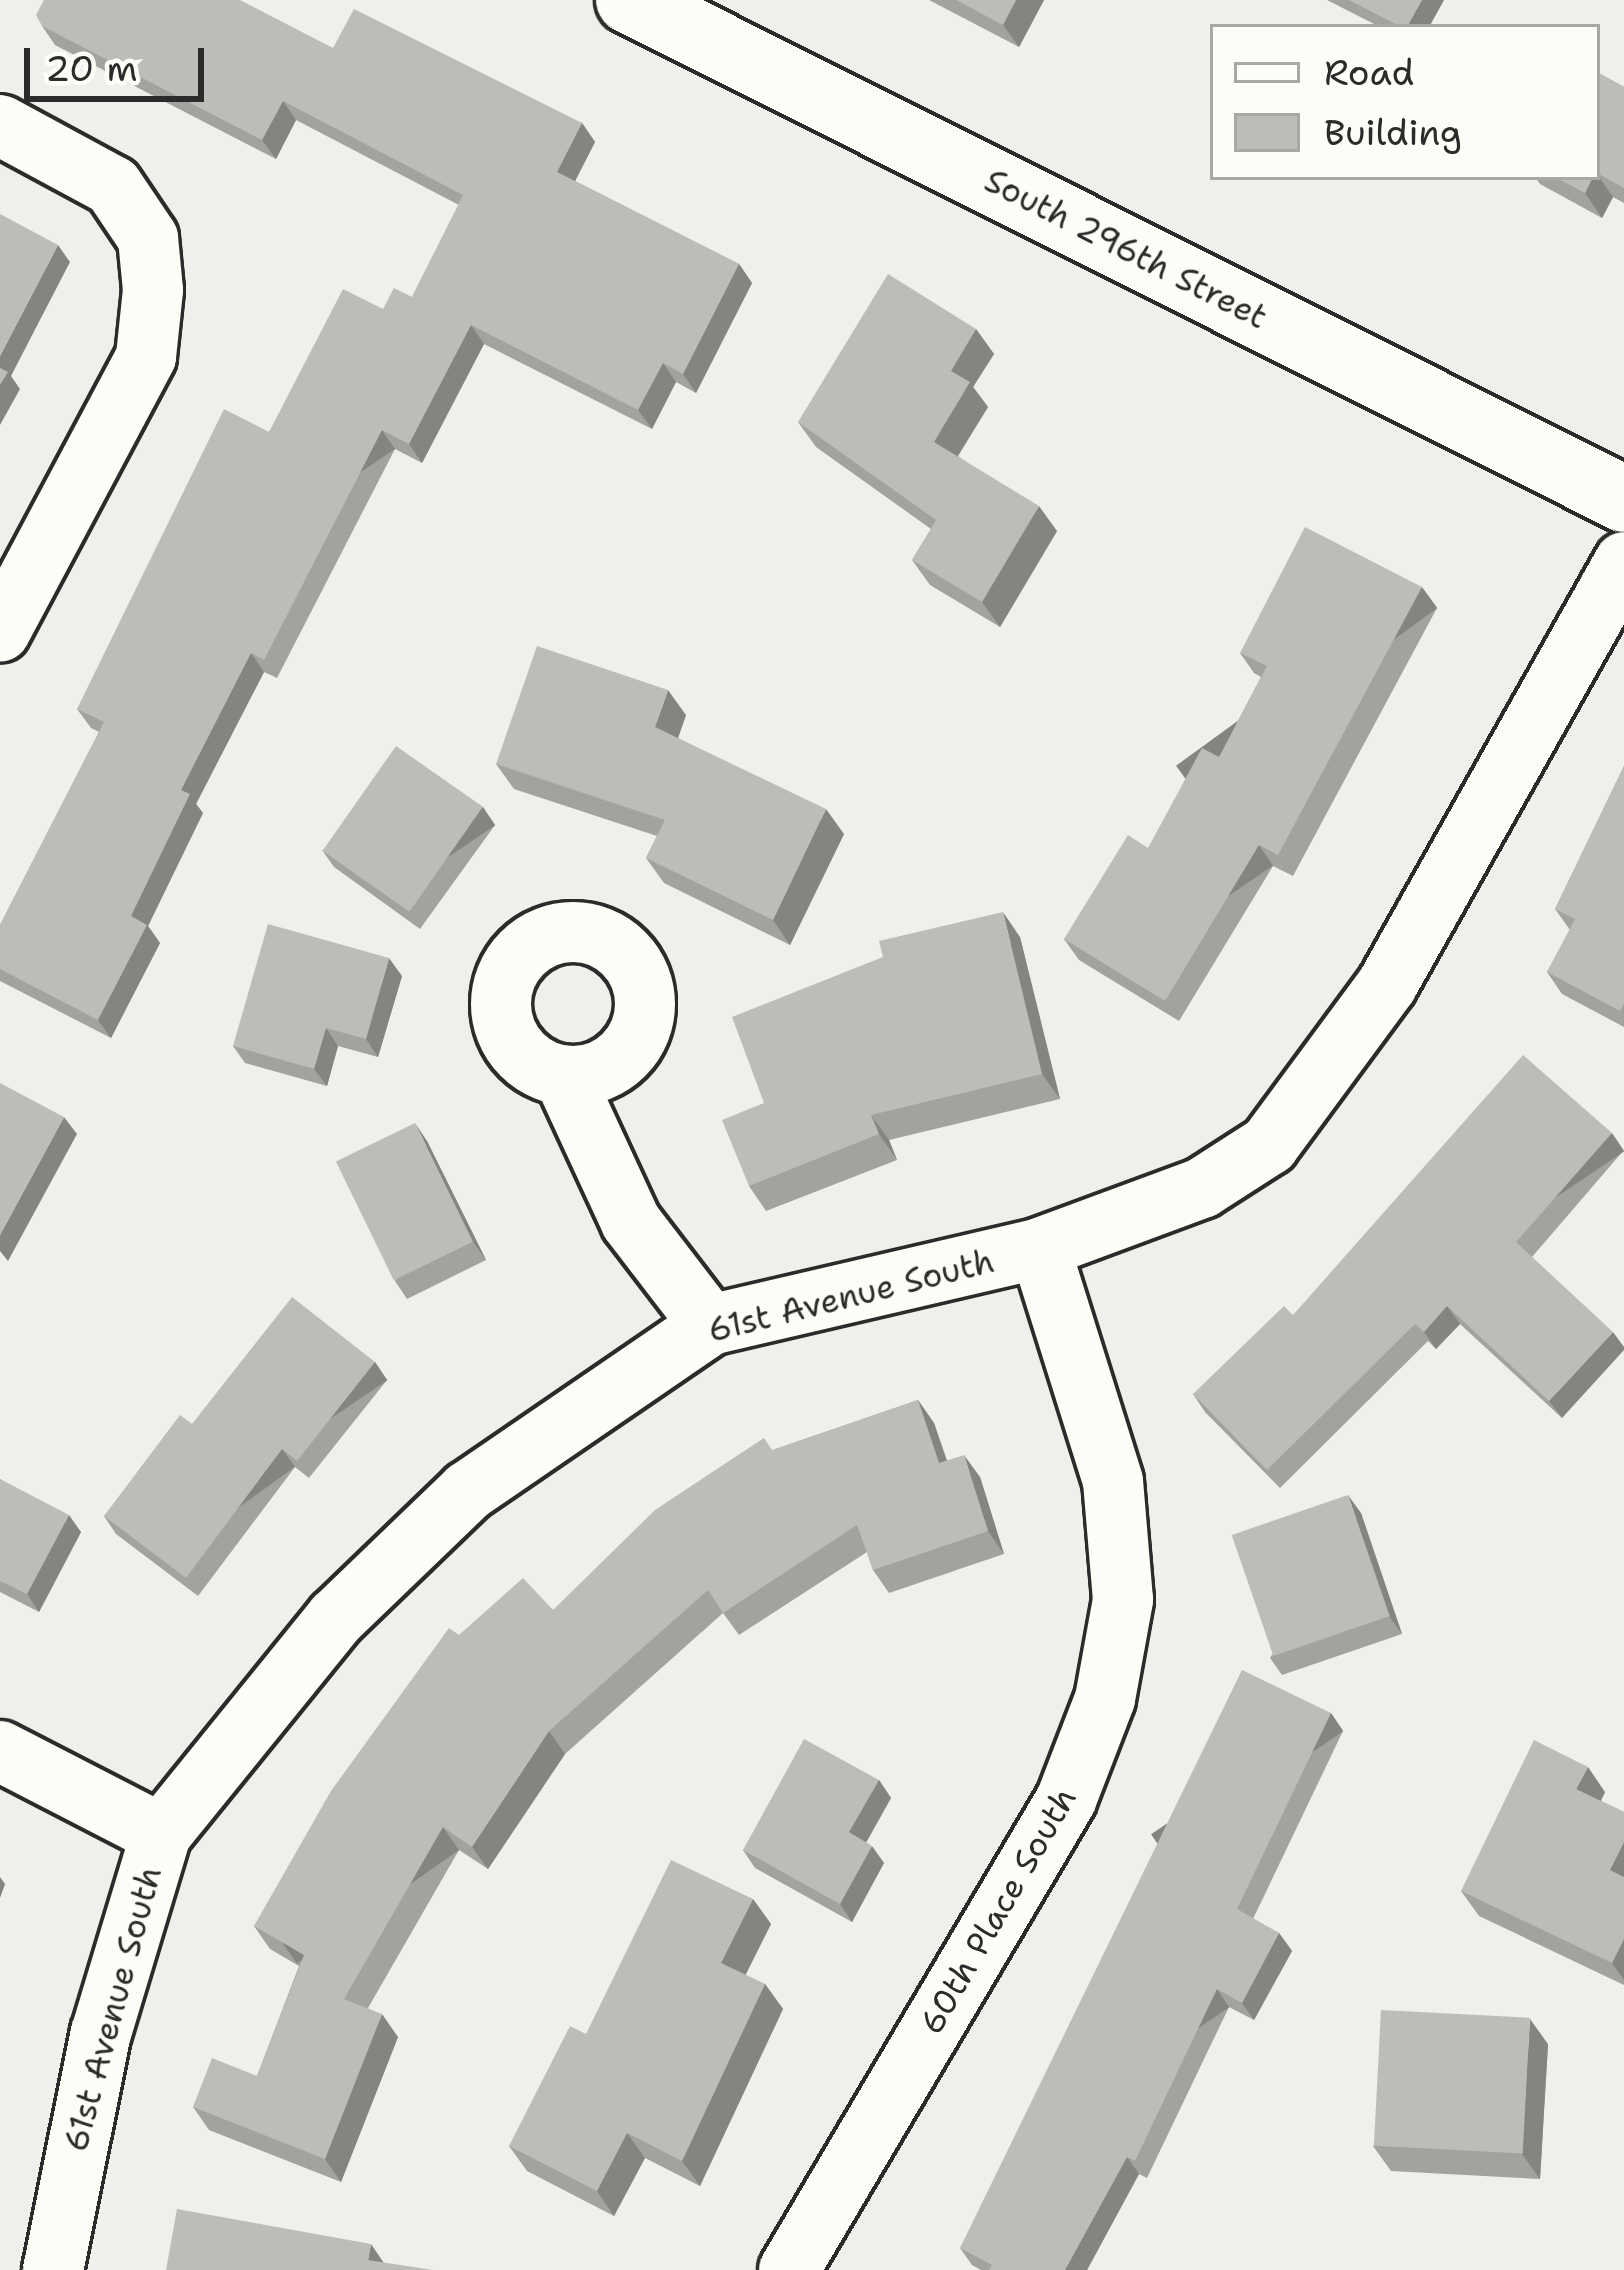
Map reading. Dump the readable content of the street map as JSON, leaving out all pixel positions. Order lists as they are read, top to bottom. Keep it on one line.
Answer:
{"streets":{"street":["South 296th Street","61st Avenue South","60th Place South"]},"crossings":[["61st Avenue South","60th Place South"]],"legend":["Road","Building"],"scale_bar":"20 m"}
